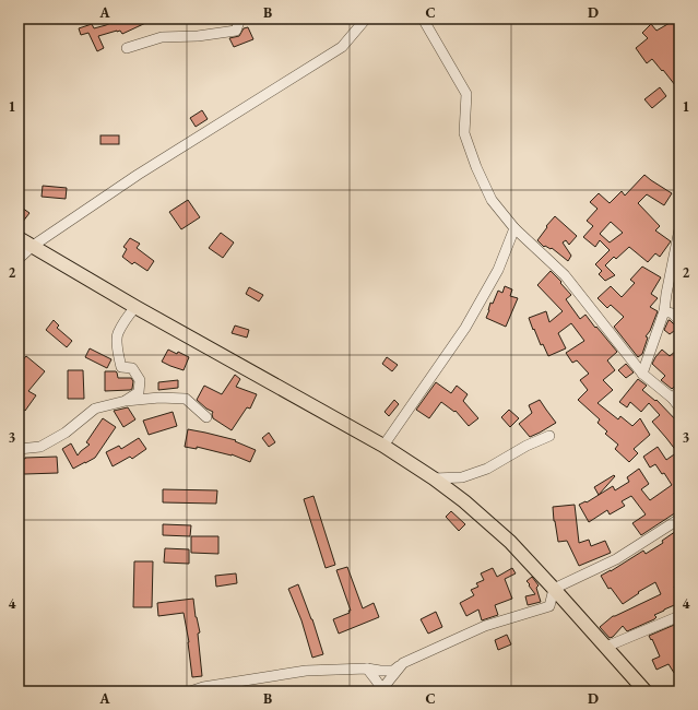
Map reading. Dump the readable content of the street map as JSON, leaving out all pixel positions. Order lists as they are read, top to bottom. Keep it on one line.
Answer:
{"grid":{"columns":["A","B","C","D"],"rows":["1","2","3","4"]}}
